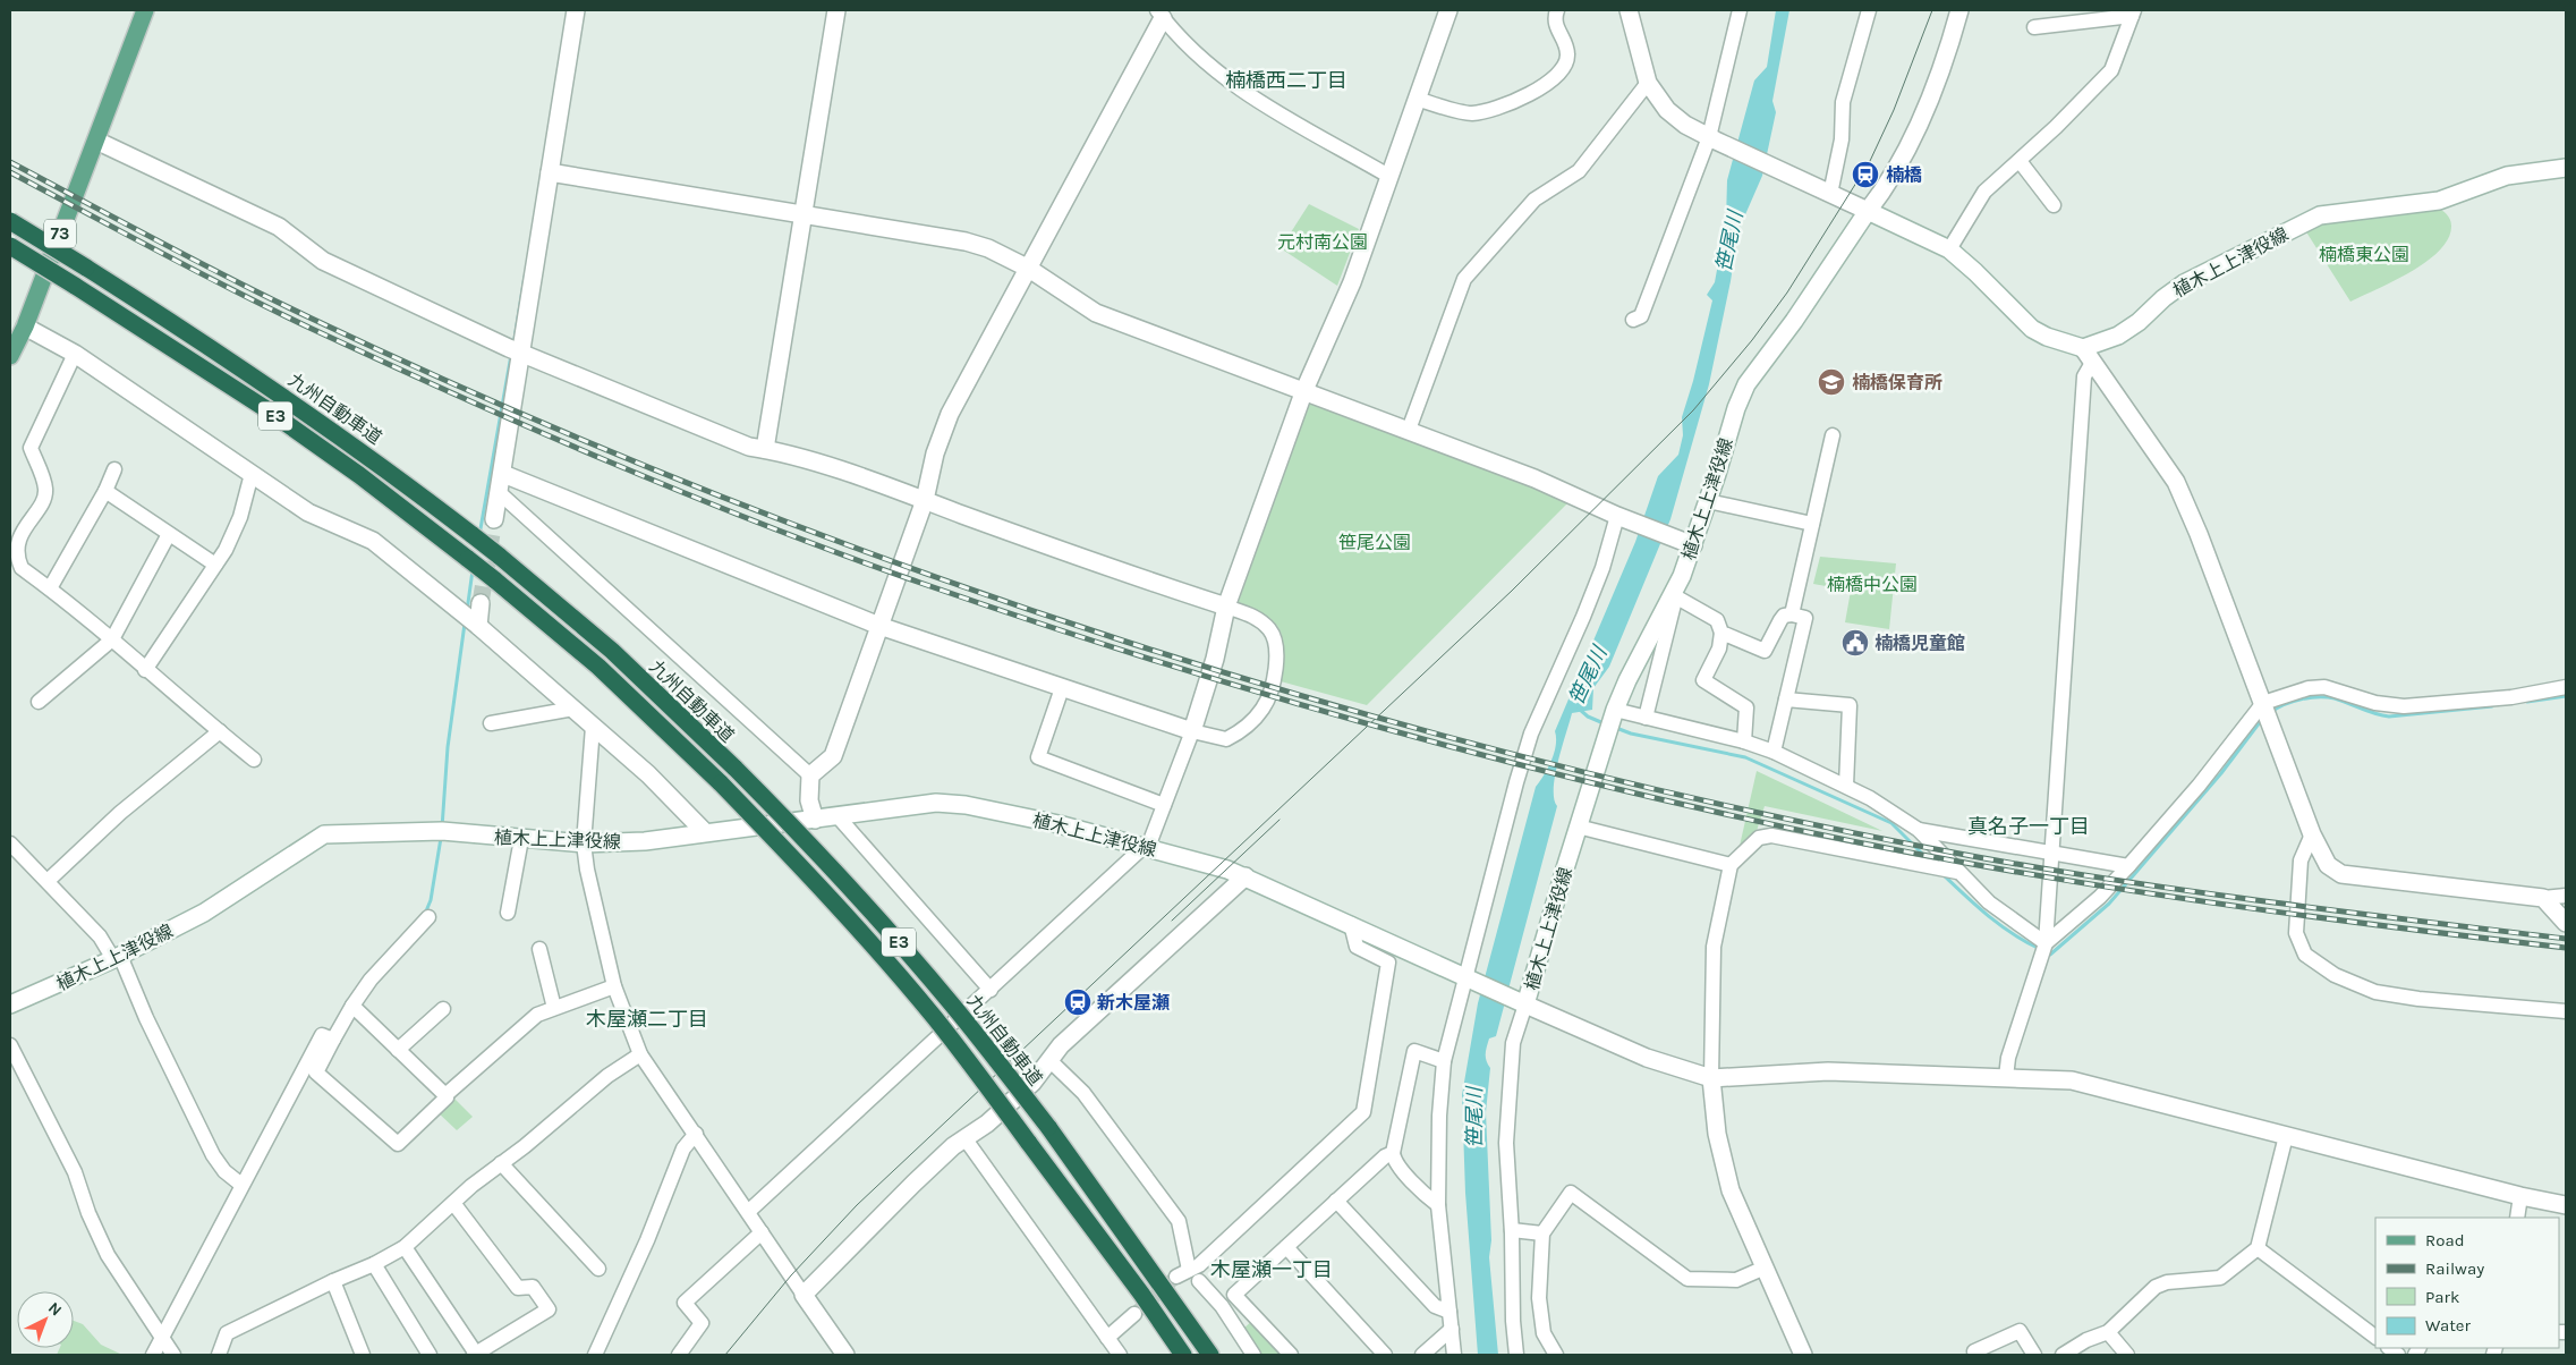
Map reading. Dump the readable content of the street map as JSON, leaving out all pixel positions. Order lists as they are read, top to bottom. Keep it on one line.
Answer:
{"streets":{"highway":["九州自動車道","E3"],"main road":["73"],"street":["植木上上津役線"]},"districts":["楠橋西二丁目","真名子一丁目","木屋瀬二丁目","木屋瀬一丁目"],"water":["笹尾川"],"parks":["元村南公園","楠橋東公園","笹尾公園","楠橋中公園"],"places":{"station":["楠橋","新木屋瀬"],"school or university":["楠橋保育所"],"public building":["楠橋児童館"]},"legend":["Road","Railway","Park","Water"],"north":"top right"}
